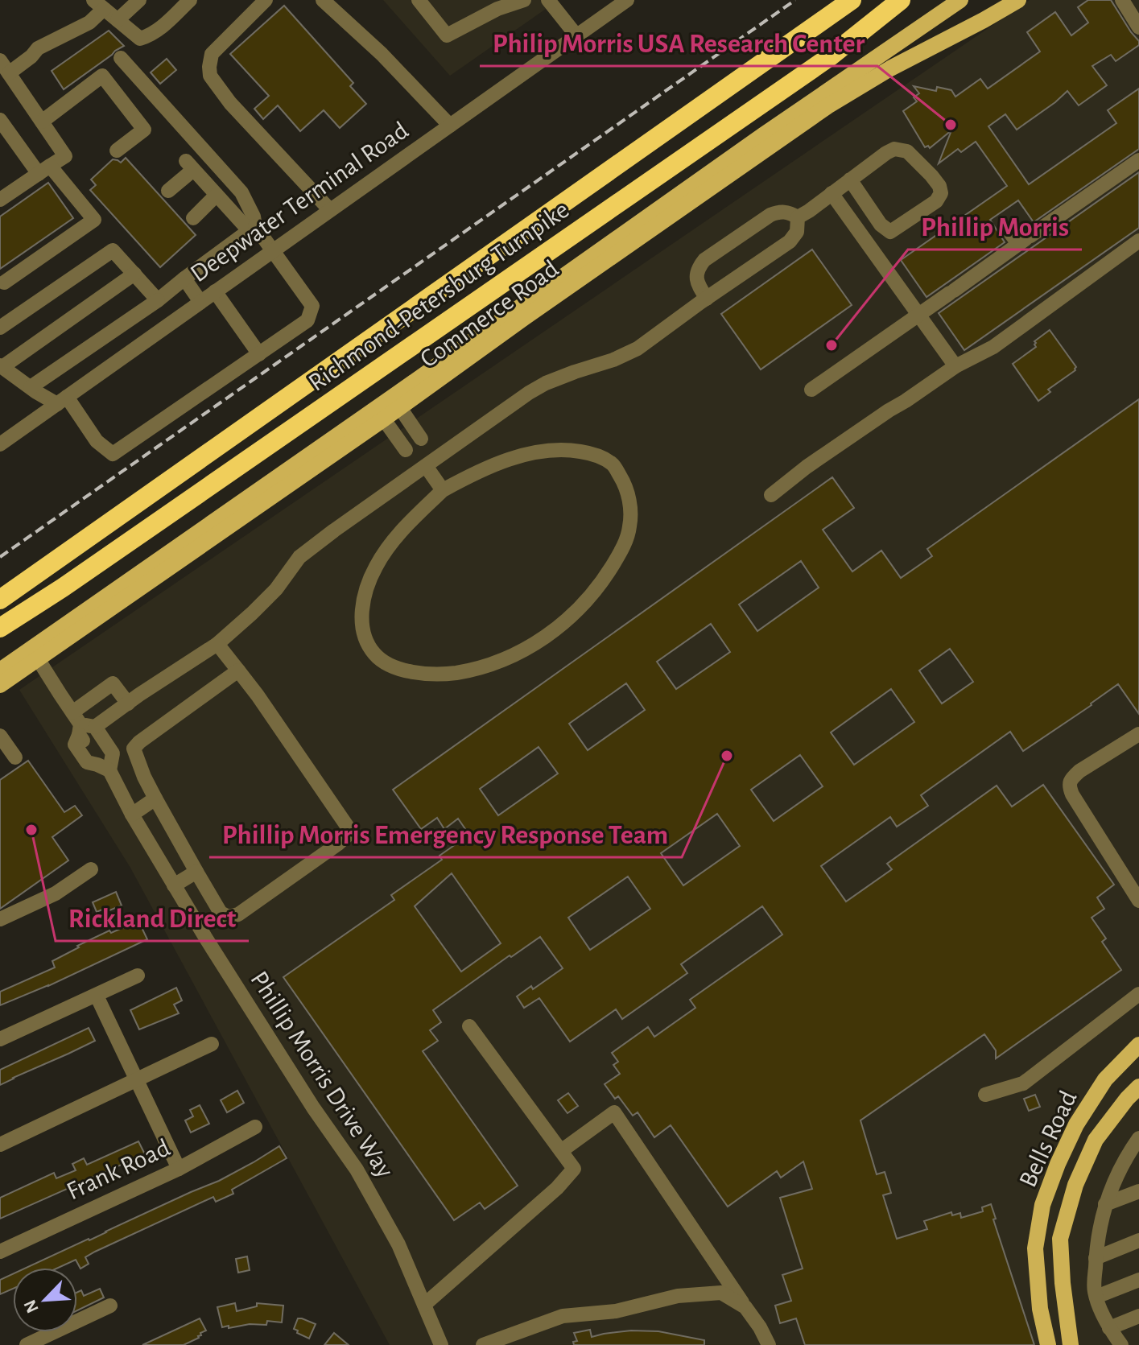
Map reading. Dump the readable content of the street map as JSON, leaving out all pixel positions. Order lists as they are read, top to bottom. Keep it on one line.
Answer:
{"streets":{"highway":["Richmond-Petersburg Turnpike"],"main road":["Commerce Road","Bells Road"],"street":["Deepwater Terminal Road","Phillip Morris Drive Way","Frank Road"]},"crossings":[["Commerce Road","Phillip Morris Drive Way"]],"places":["Philip Morris USA Research Center","Phillip Morris","Phillip Morris Emergency Response Team","Rickland Direct"],"north":"bottom left"}
